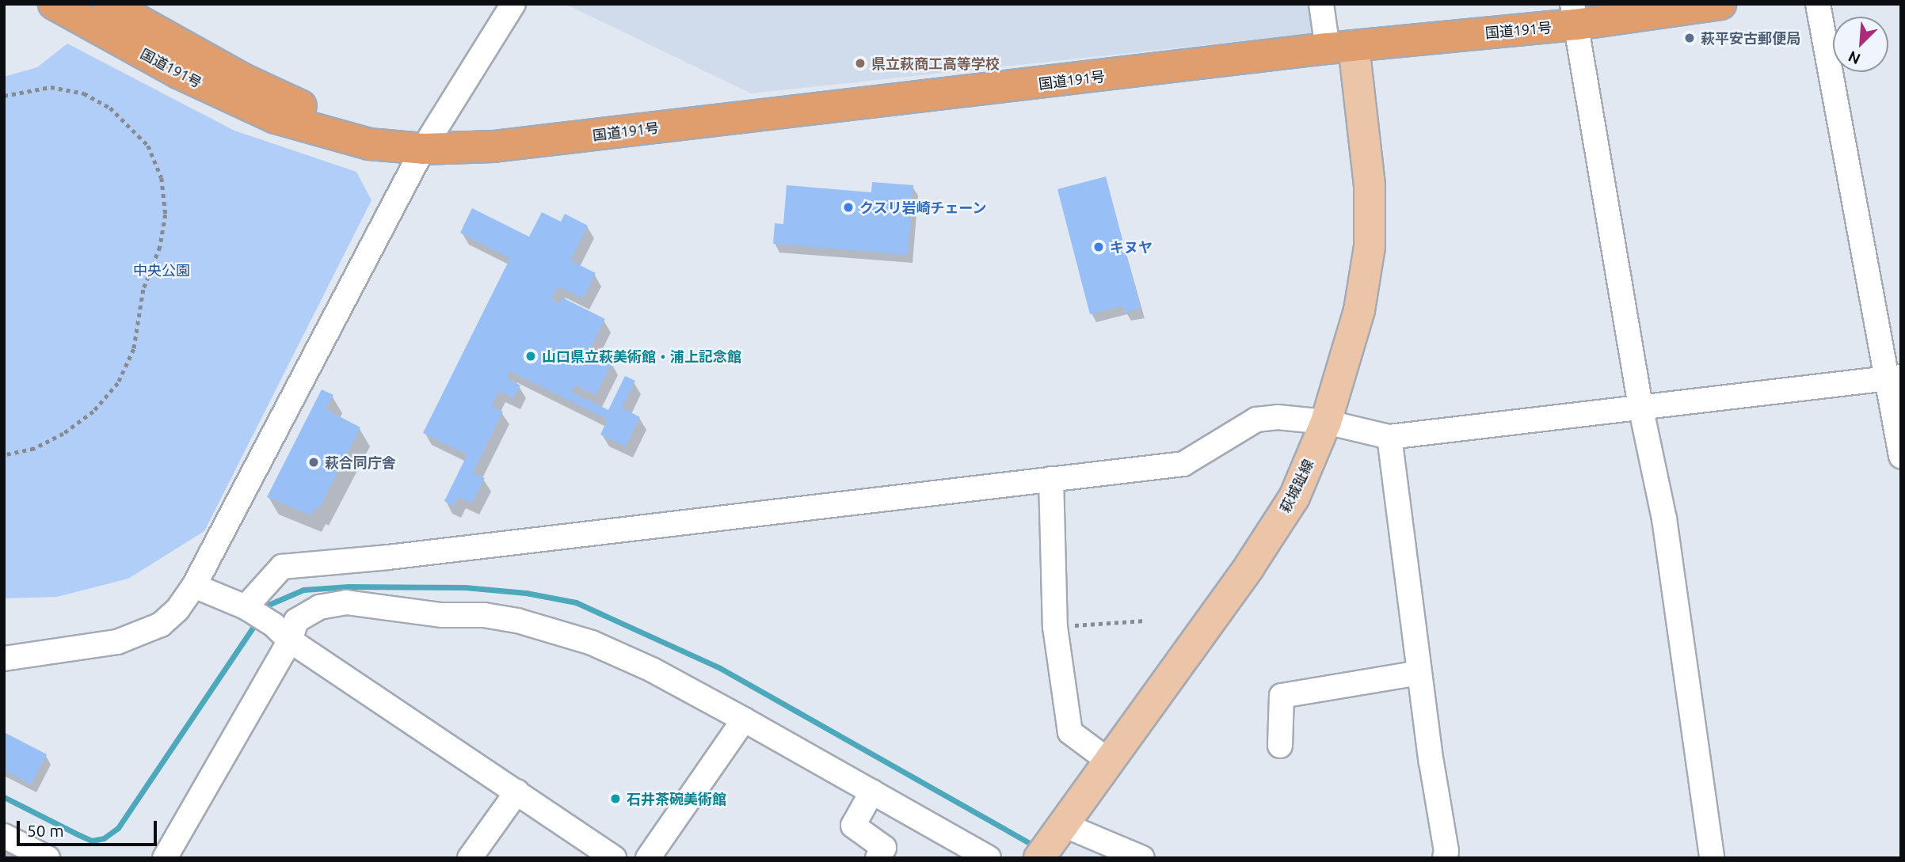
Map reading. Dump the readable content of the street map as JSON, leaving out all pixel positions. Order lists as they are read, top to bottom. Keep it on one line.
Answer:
{"streets":{"highway":["国道191号"],"main road":["萩城趾線"]},"crossings":[["国道191号","萩城趾線"]],"parks":["中央公園"],"places":["萩平安古郵便局","県立萩商工高等学校","クスリ岩崎チェーン","キヌヤ","山口県立萩美術館・浦上記念館","萩合同庁舎","石井茶碗美術館"],"scale_bar":"50 m","north":"bottom left"}
